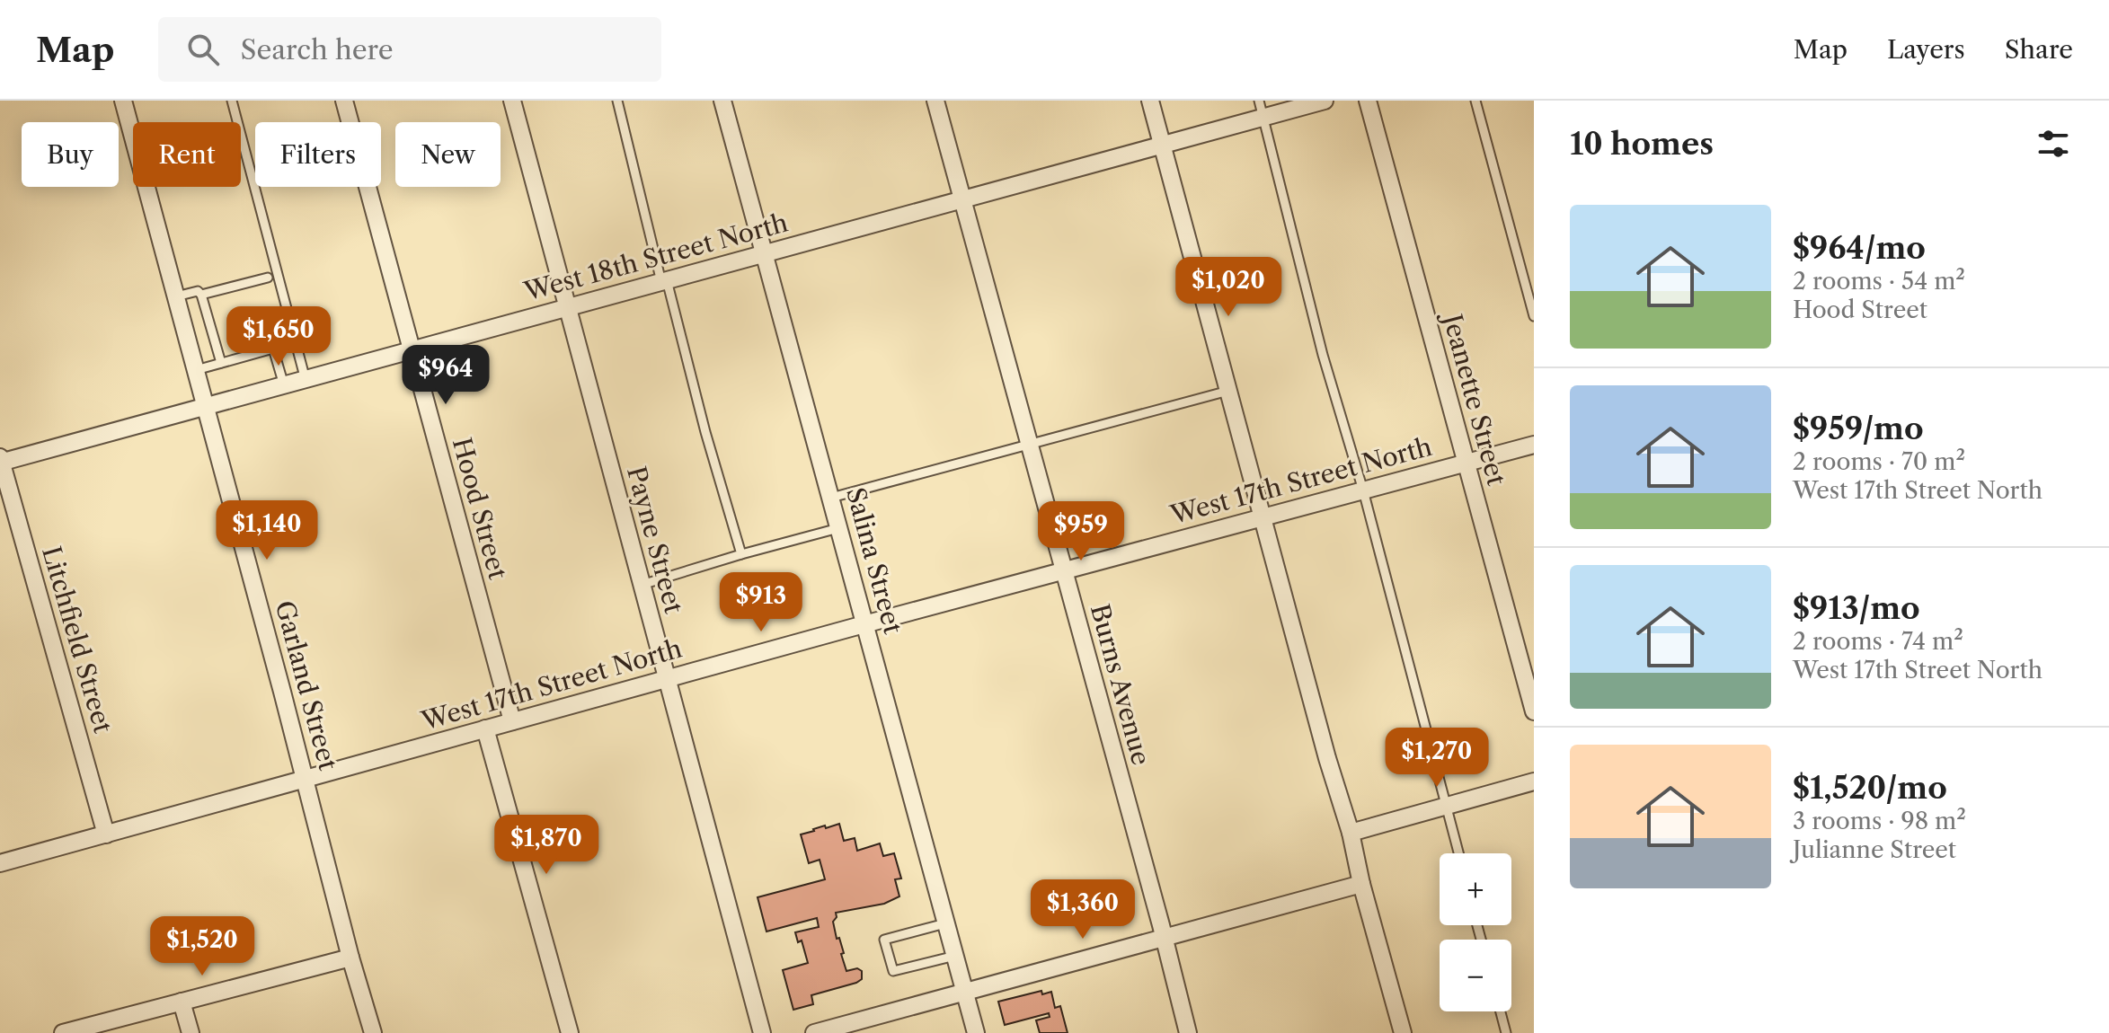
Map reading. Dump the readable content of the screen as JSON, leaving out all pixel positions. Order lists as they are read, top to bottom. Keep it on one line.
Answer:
{"streets":{"street":["West 18th Street North","Jeanette Street","West 17th Street North","Hood Street","Payne Street","Salina Street","Litchfield Street","Burns Avenue","Garland Street"]},"crossings":[["West 18th Street North","Hood Street"],["West 18th Street North","Payne Street"],["West 18th Street North","Salina Street"],["West 18th Street North","Litchfield Street"],["West 18th Street North","Burns Avenue"],["West 18th Street North","Garland Street"],["Jeanette Street","West 17th Street North"],["West 17th Street North","Hood Street"],["West 17th Street North","Payne Street"],["West 17th Street North","Salina Street"],["West 17th Street North","Litchfield Street"],["West 17th Street North","Burns Avenue"],["West 17th Street North","Garland Street"]],"page":{"header":"Map","search":"Search here","nav":["Map","Layers","Share"],"heading":"10 homes","chip":["Buy","Rent","Filters","New"],"list":[{"name":"$964/mo","note":"2 rooms · 54 m² · Hood Street"},{"name":"$959/mo","note":"2 rooms · 70 m² · West 17th Street North"},{"name":"$913/mo","note":"2 rooms · 74 m² · West 17th Street North"},{"name":"$1,520/mo","note":"3 rooms · 98 m² · Julianne Street"}],"price":["$1,020","$1,650","$964","$1,140","$959","$913","$1,270","$1,870","$1,360","$1,520"],"map_buttons":["+","−"]}}
